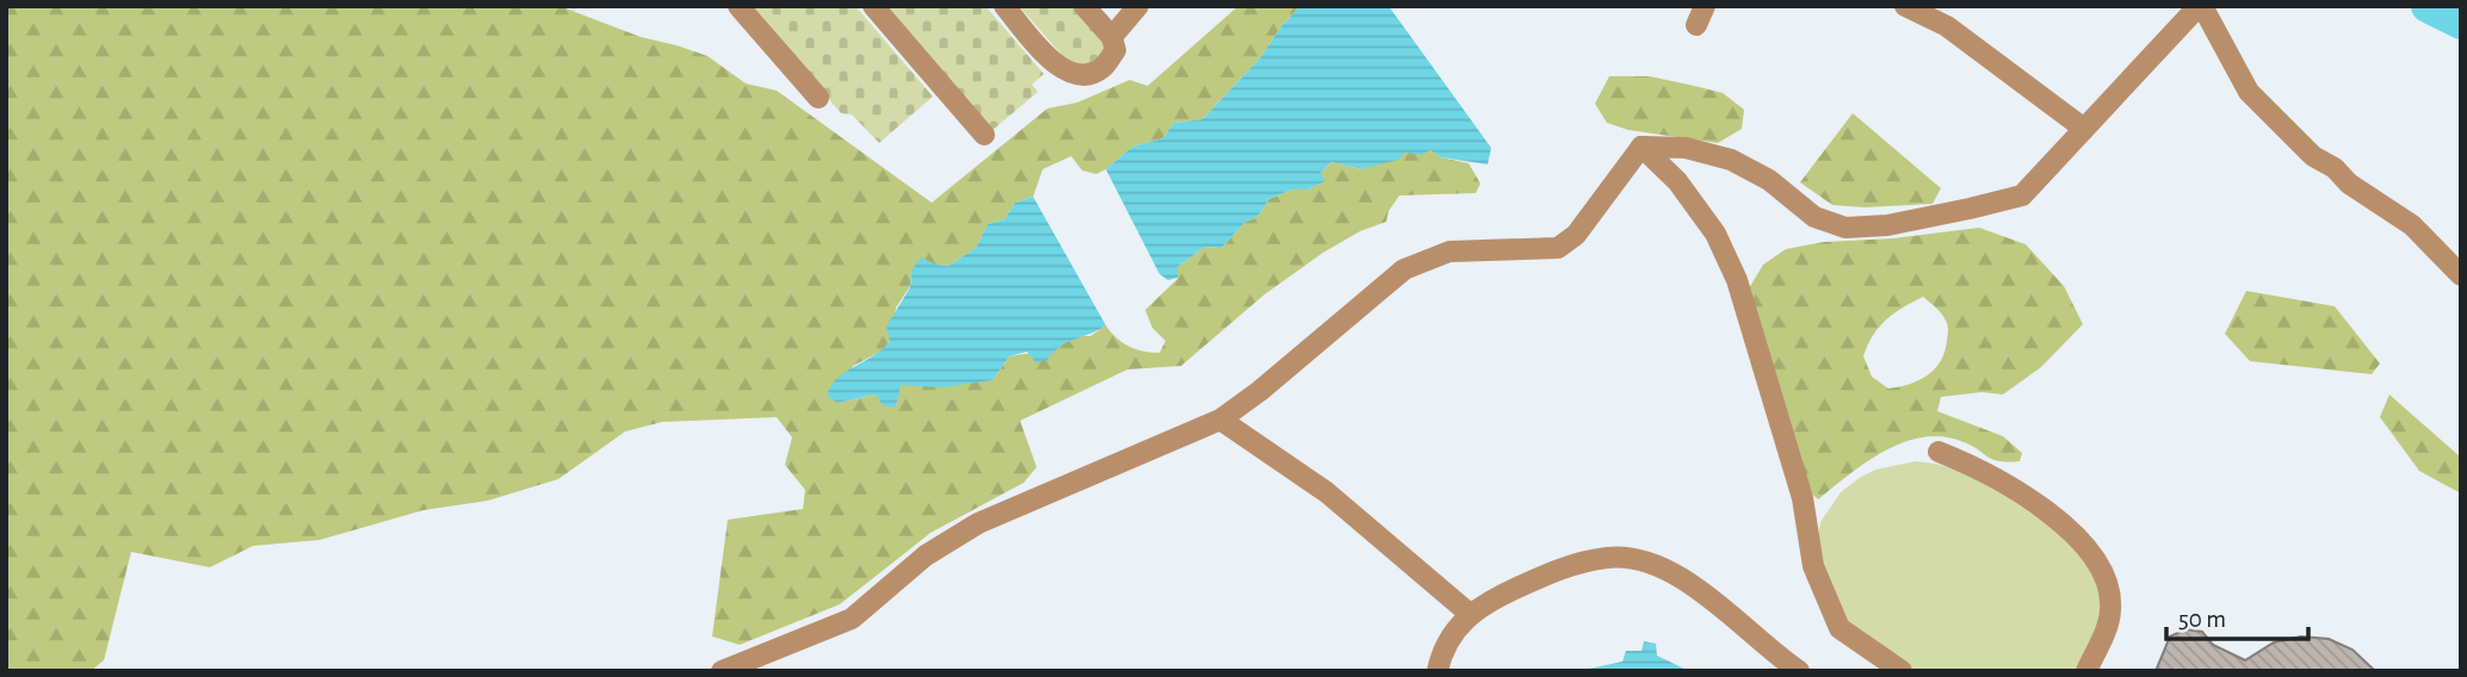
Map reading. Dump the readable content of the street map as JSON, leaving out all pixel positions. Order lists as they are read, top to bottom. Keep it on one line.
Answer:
{"scale_bar":"50 m"}
